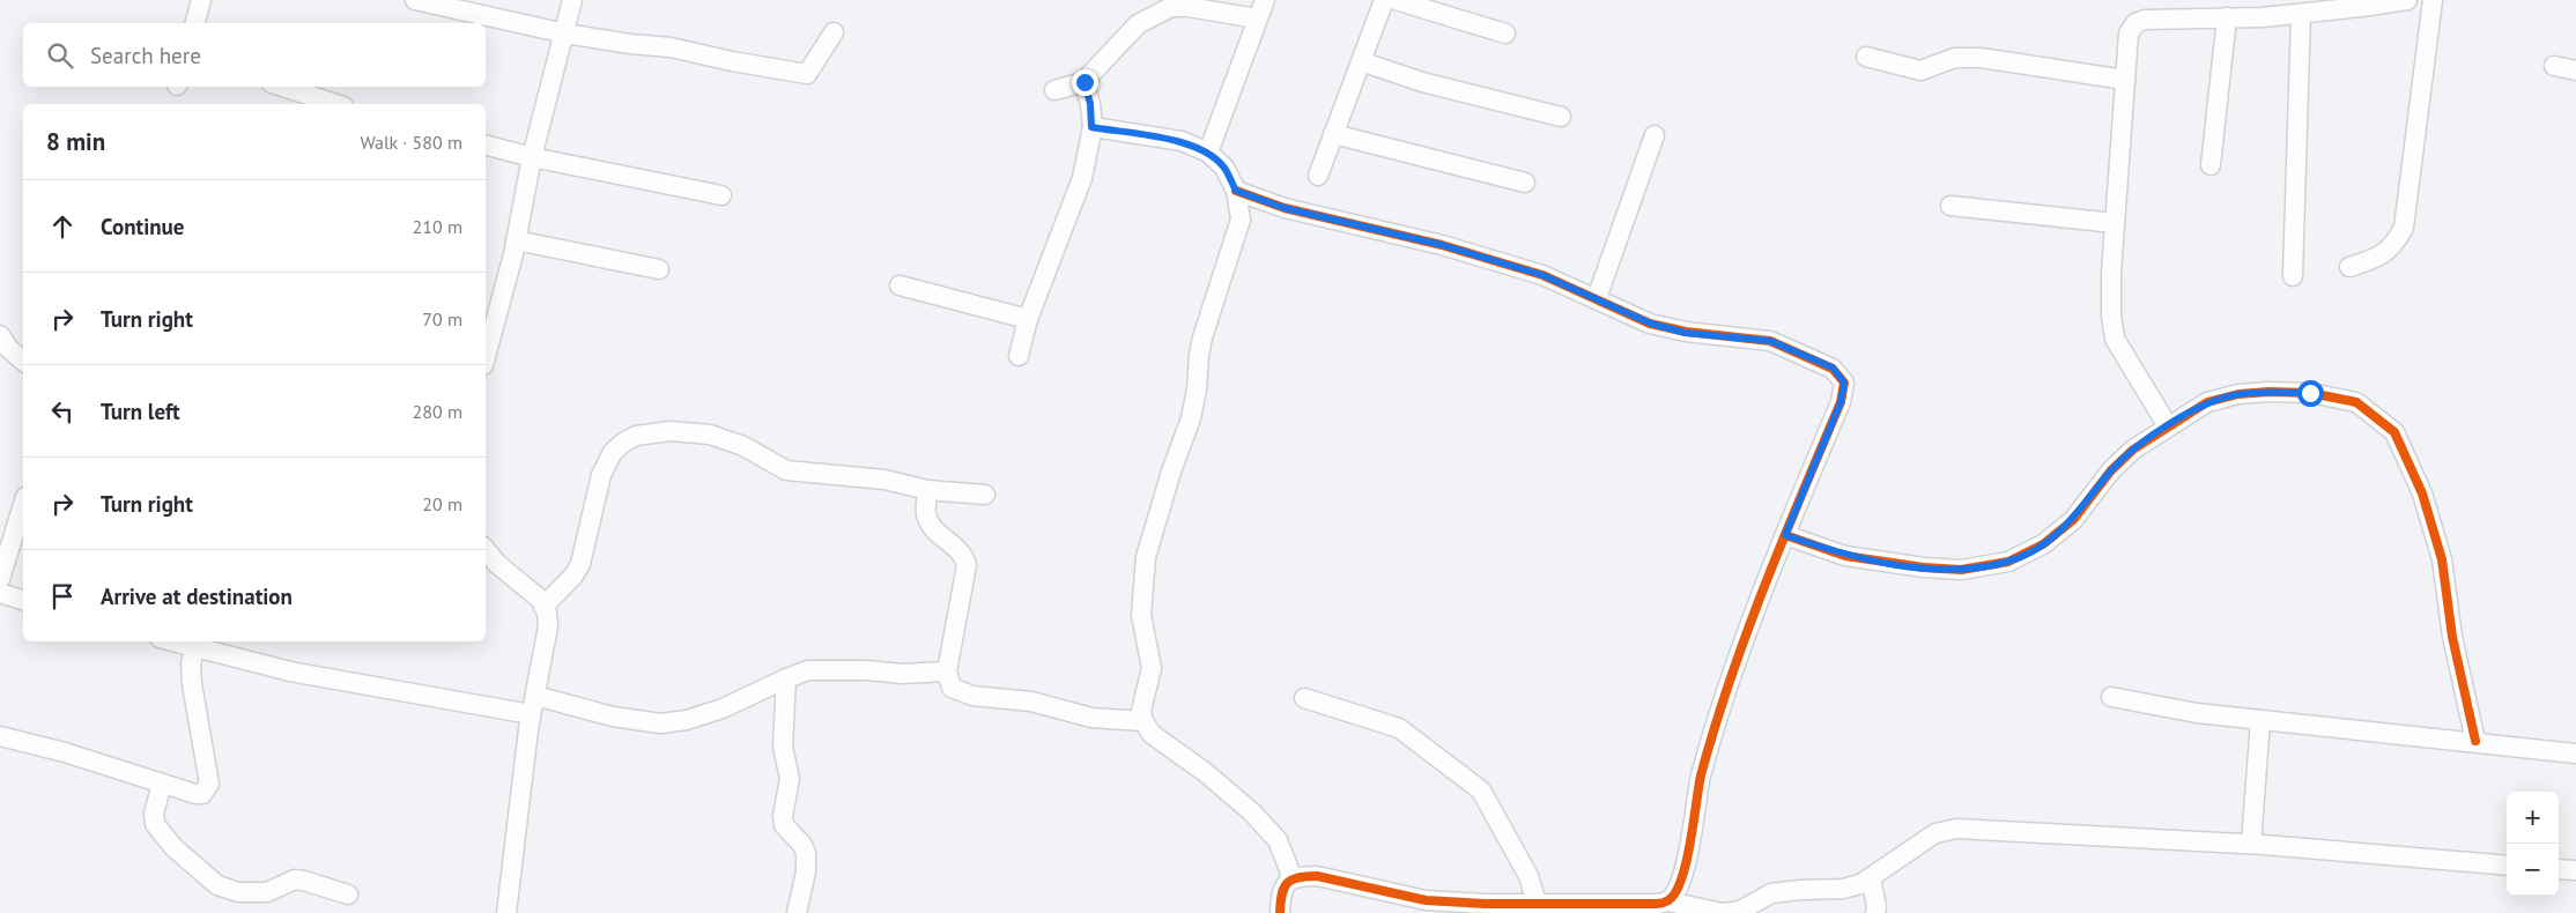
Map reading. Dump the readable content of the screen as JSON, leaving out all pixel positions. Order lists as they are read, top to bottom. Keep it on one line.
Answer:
{"page":{"search":"Search here","heading":["8 min","Walk · 580 m"],"list":[["Continue","210 m"],["Turn right","70 m"],["Turn left","280 m"],["Turn right","20 m"],"Arrive at destination"],"map_buttons":["+","−"]}}
